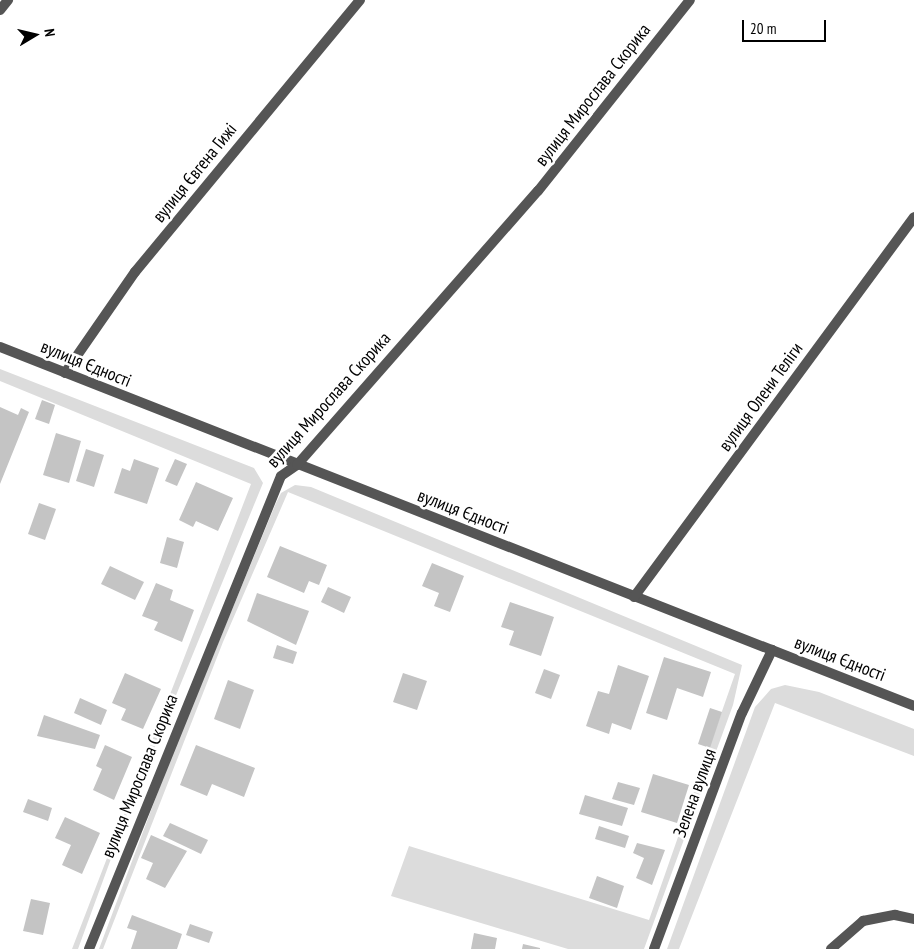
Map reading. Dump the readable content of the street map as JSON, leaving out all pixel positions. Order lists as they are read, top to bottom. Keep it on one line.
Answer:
{"streets":{"street":["вулиця Мирослава Скорика","вулиця Євгена Гижі","вулиця Єдності","вулиця Олени Теліги","Зелена вулиця"]},"crossings":[["вулиця Мирослава Скорика","вулиця Єдності"],["вулиця Євгена Гижі","вулиця Єдності"],["вулиця Єдності","вулиця Олени Теліги"],["вулиця Єдності","Зелена вулиця"]],"scale_bar":"20 m","north":"right"}
